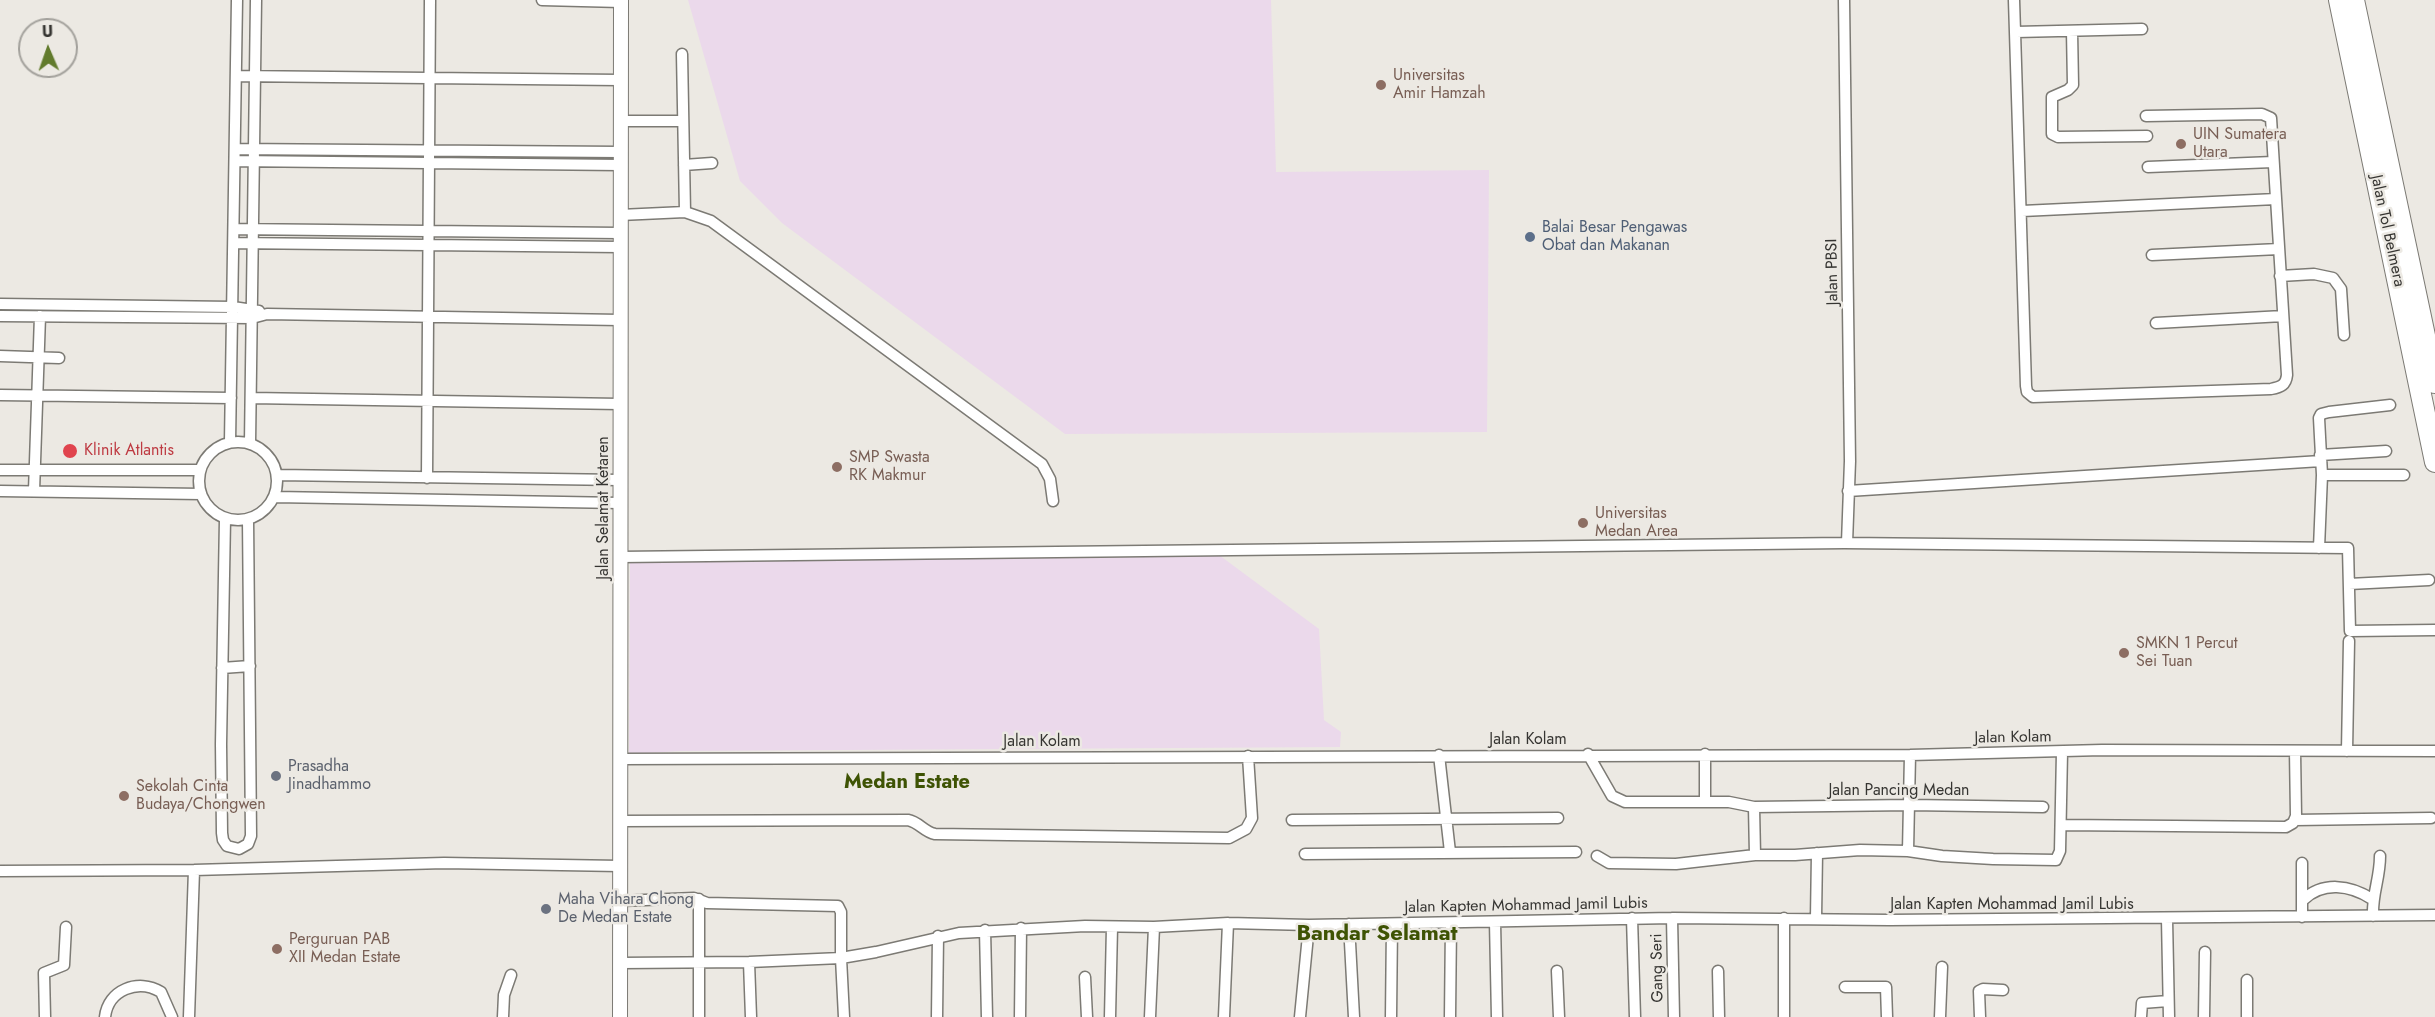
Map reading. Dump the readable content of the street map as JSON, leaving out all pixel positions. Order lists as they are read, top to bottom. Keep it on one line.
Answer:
{"streets":{"highway":["Jalan Tol Belmera"],"street":["Jalan PBSI","Jalan Selamat Ketaren","Jalan Kolam","Jalan Pancing Medan","Jalan Kapten Mohammad Jamil Lubis","Gang Seri"]},"crossings":[["Jalan Selamat Ketaren","Jalan Kolam"],["Jalan Selamat Ketaren","Jalan Kapten Mohammad Jamil Lubis"],["Jalan Kolam","Jalan Pancing Medan"],["Jalan Kapten Mohammad Jamil Lubis","Gang Seri"]],"districts":["Medan Estate","Bandar Selamat"],"places":["Universitas Amir Hamzah","UIN Sumatera Utara","Balai Besar Pengawas Obat dan Makanan","Klinik Atlantis","SMP Swasta RK Makmur","Universitas Medan Area","SMKN 1 Percut Sei Tuan","Prasadha Jinadhammo","Sekolah Cinta Budaya/Chongwen","Maha Vihara Chong De Medan Estate","Perguruan PAB XII Medan Estate"],"north":"top"}
